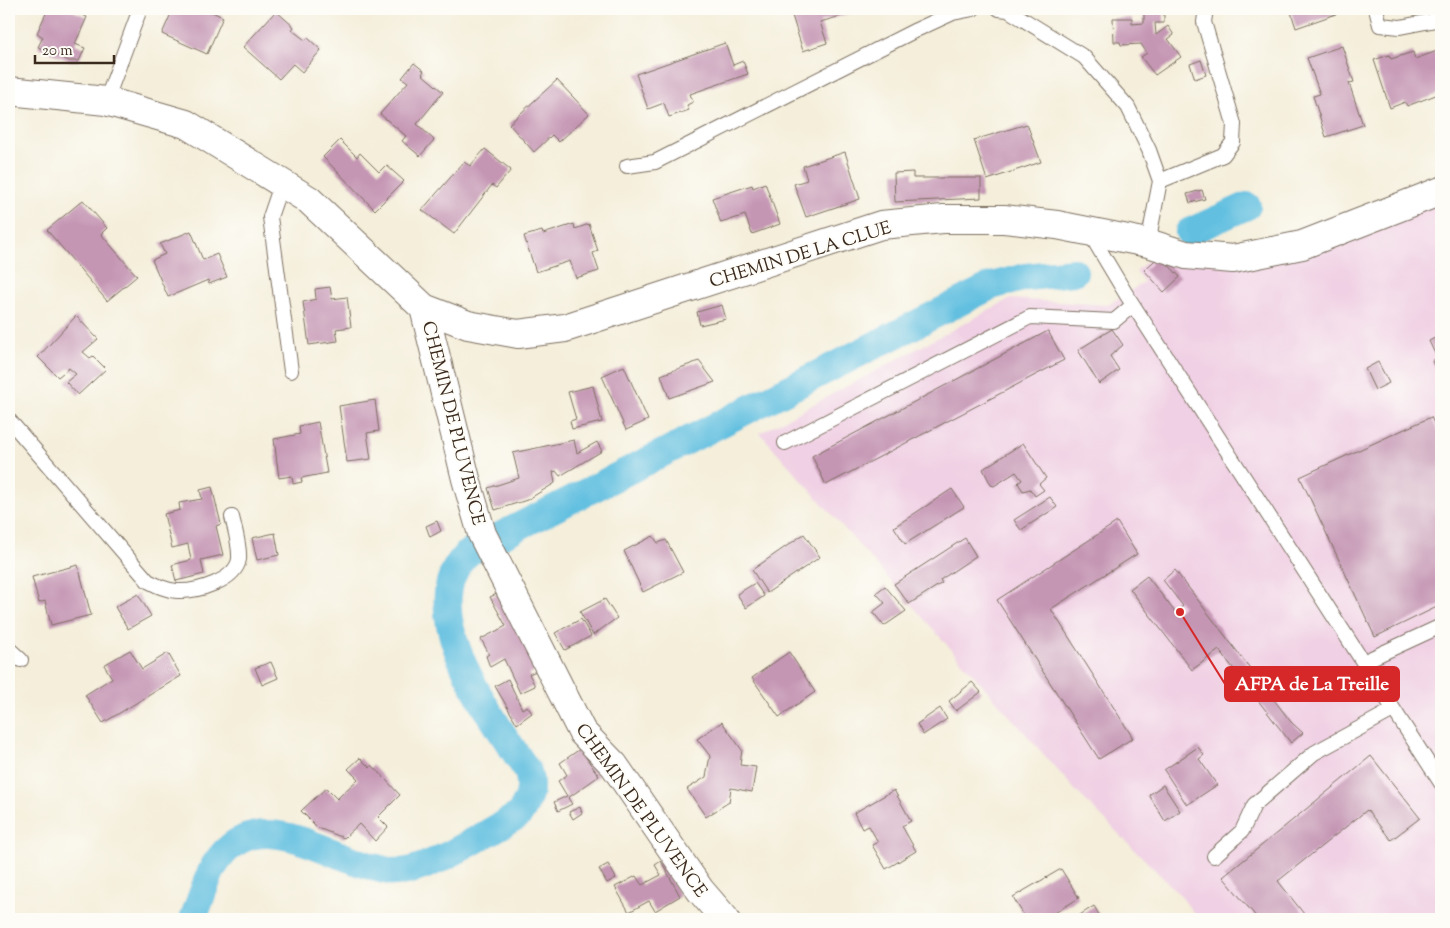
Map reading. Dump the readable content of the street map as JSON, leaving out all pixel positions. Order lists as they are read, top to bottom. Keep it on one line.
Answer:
{"streets":{"street":["CHEMIN DE LA CLUE","CHEMIN DE PLUVENCE"]},"crossings":[["CHEMIN DE LA CLUE","CHEMIN DE PLUVENCE"]],"places":["AFPA de La Treille"],"scale_bar":"20 m"}
